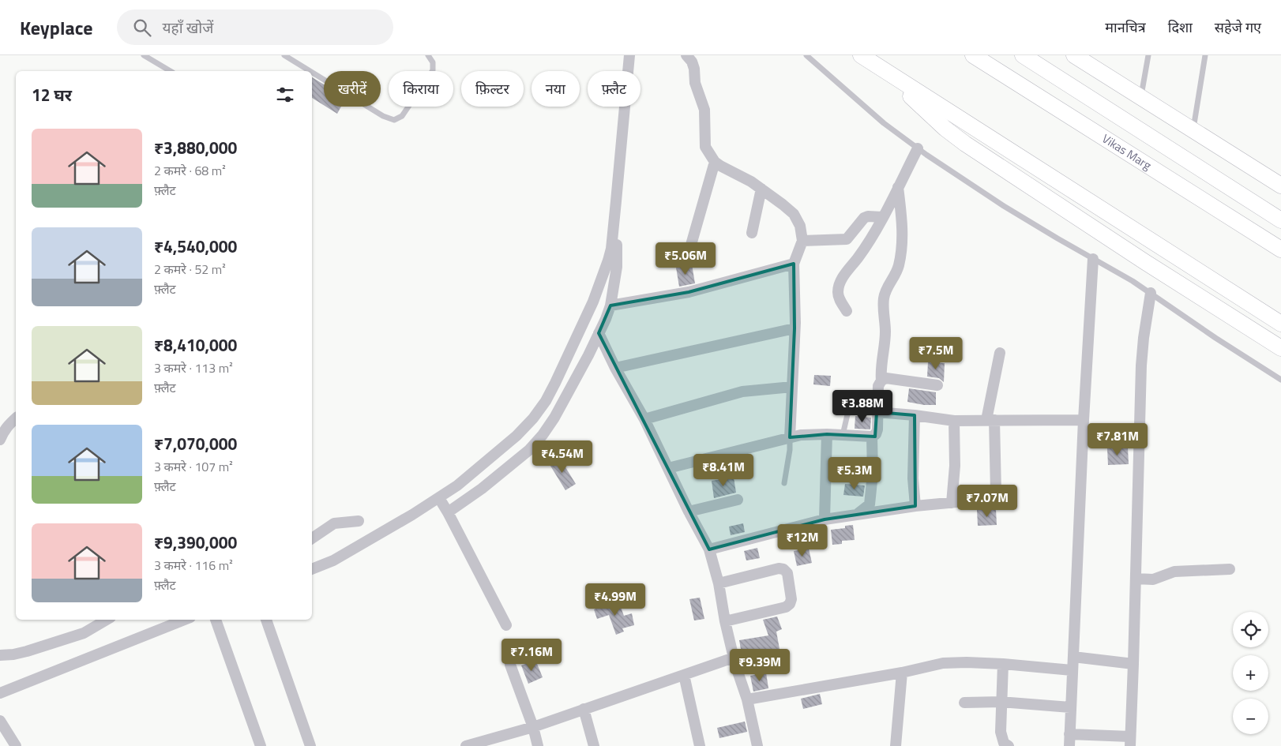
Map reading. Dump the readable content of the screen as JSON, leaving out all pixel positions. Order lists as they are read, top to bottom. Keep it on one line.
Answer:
{"streets":{"street":["Vikas Marg"]},"page":{"header":"Keyplace","search":"यहाँ खोजें","nav":["मानचित्र","दिशा","सहेजे गए"],"chip":["खरीदें","किराया","फ़िल्टर","नया","फ़्लैट"],"heading":"12 घर","list":[{"name":"₹3,880,000","note":"2 कमरे · 68 m² · फ़्लैट"},{"name":"₹4,540,000","note":"2 कमरे · 52 m² · फ़्लैट"},{"name":"₹8,410,000","note":"3 कमरे · 113 m² · फ़्लैट"},{"name":"₹7,070,000","note":"3 कमरे · 107 m² · फ़्लैट"},{"name":"₹9,390,000","note":"3 कमरे · 116 m² · फ़्लैट"}],"price":["₹5.06M","₹7.5M","₹3.88M","₹7.81M","₹4.54M","₹8.41M","₹5.3M","₹7.07M","₹12M","₹4.99M","₹7.16M","₹9.39M"],"map_buttons":["+","−"]}}
